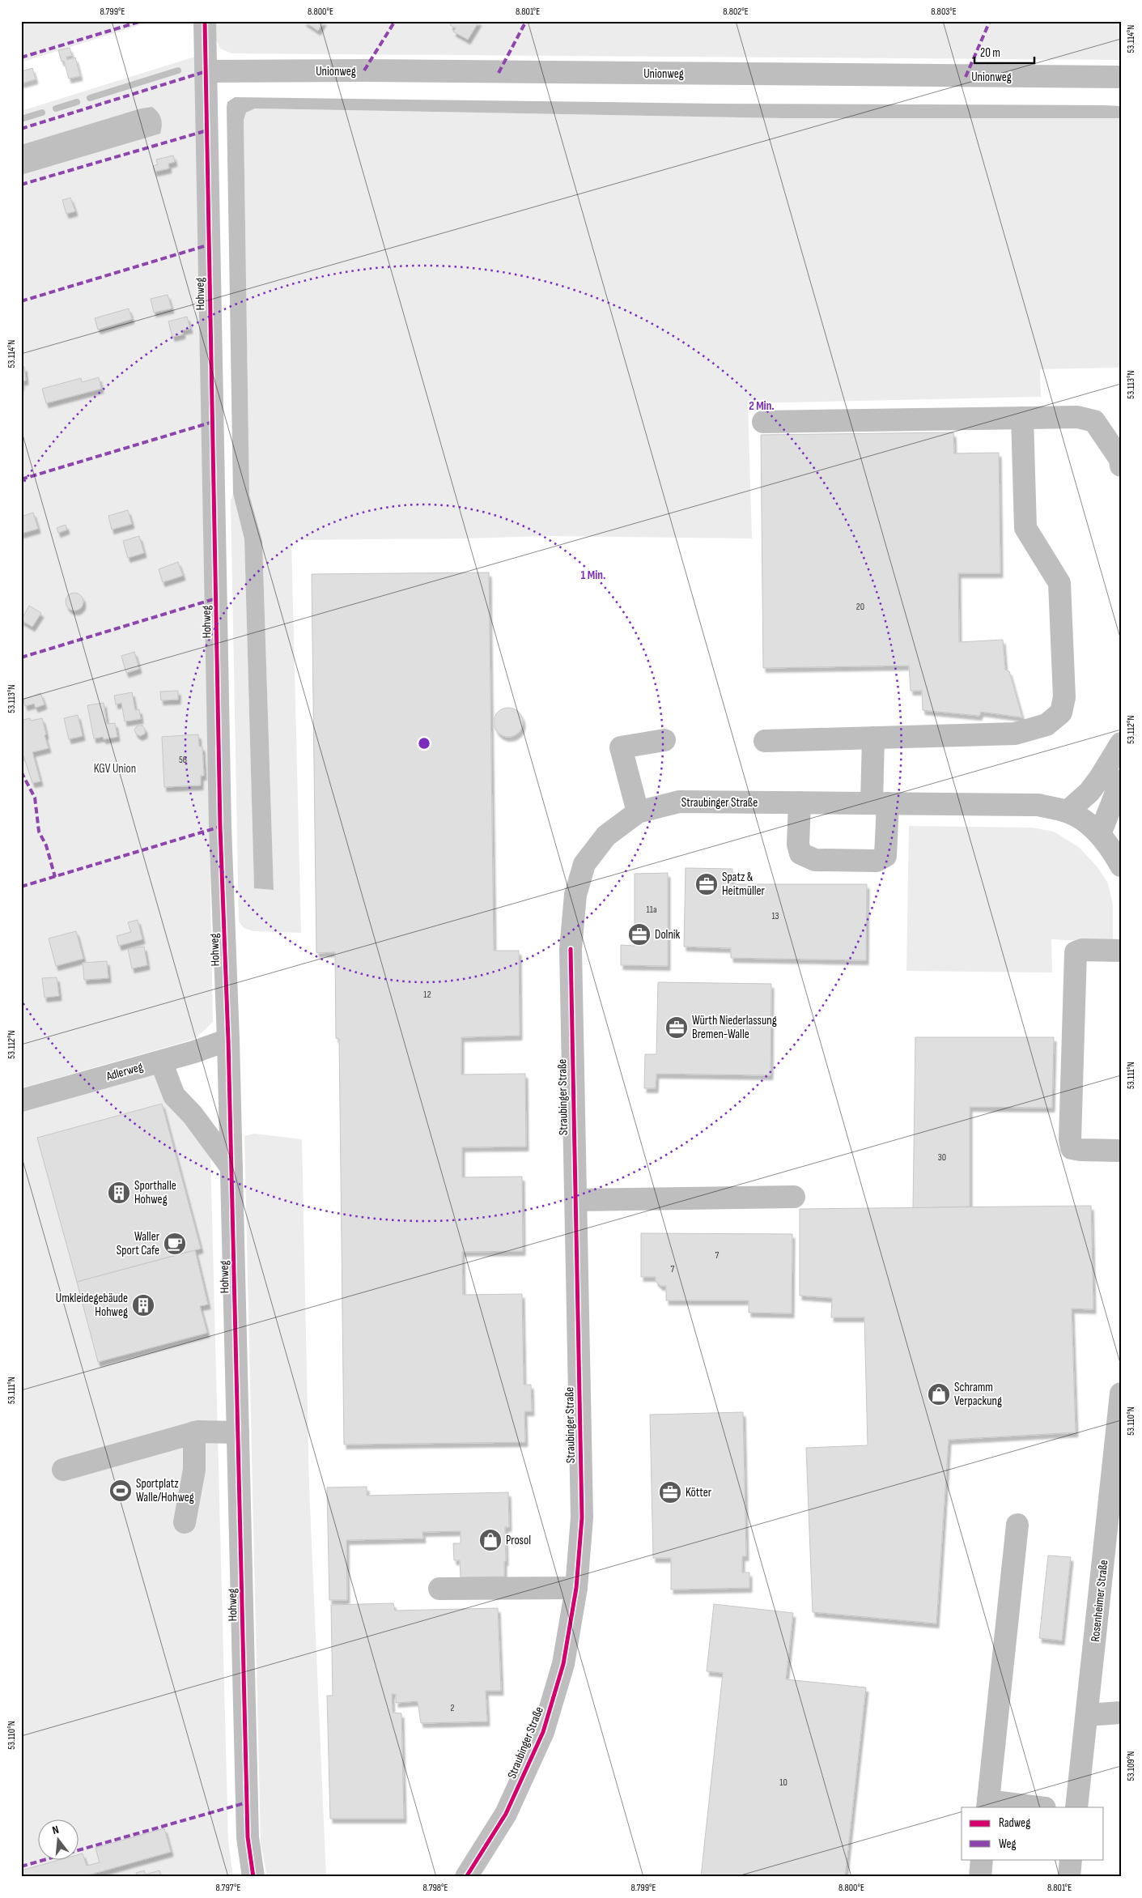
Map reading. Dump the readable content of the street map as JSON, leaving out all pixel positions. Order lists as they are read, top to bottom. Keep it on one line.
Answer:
{"streets":{"street":["Unionweg","Hohweg","Straubinger Straße","Adlerweg","Rosenheimer Straße"]},"crossings":[["Unionweg","Hohweg"],["Hohweg","Adlerweg"]],"parks":["KGV Union"],"places":{"office":["Spatz & Heitmüller","Dolnik","Würth Niederlassung Bremen-Walle","Kötter"],"building":["Sporthalle Hohweg","Umkleidegebäude Hohweg"],"cafe":["Waller Sport Cafe"],"shop":["Schramm Verpackung","Prosol"],"sports":["Sportplatz Walle/Hohweg"]},"house_numbers":["20","56","11a","13","12","30","7","7","2","10"],"legend":["Radweg","Weg"],"scale_bar":"20 m","north":"top","coordinates":["8.799°E","8.800°E","8.801°E","8.802°E","8.803°E","53.114°N","53.113°N","53.112°N","53.111°N","53.110°N","53.109°N","8.797°E","8.798°E"],"rings":["2 Min.","1 Min."]}
